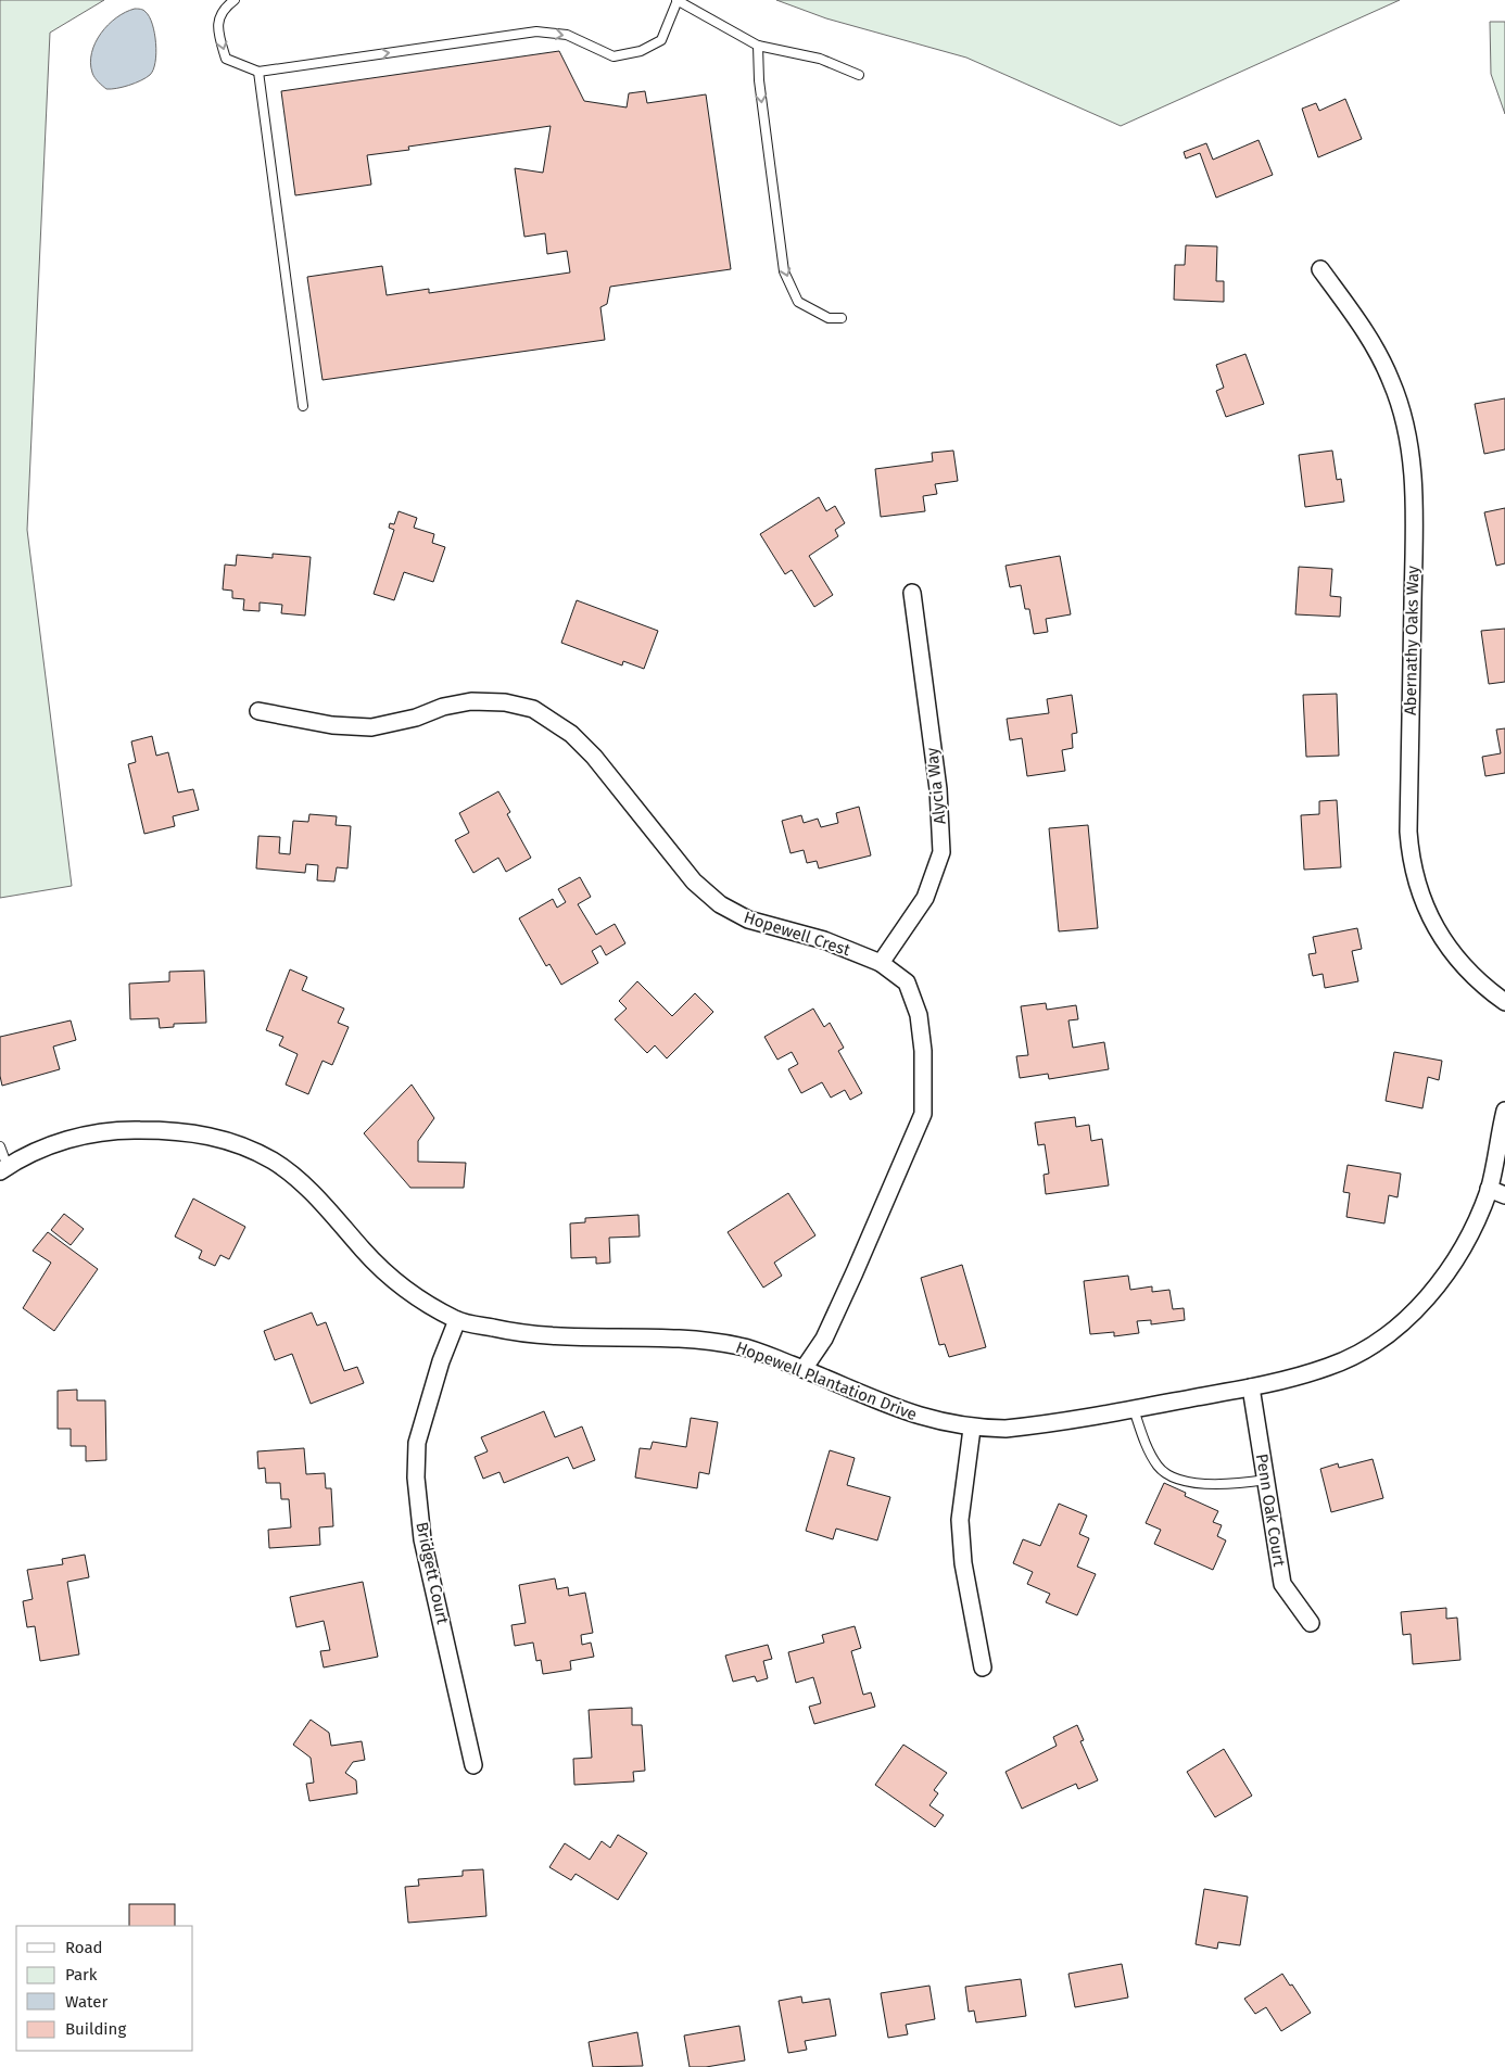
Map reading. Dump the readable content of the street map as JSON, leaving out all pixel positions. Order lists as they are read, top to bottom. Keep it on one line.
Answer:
{"streets":{"street":["Abernathy Oaks Way","Alycia Way","Hopewell Crest","Hopewell Plantation Drive","Penn Oak Court","Bridgett Court"]},"crossings":[["Alycia Way","Hopewell Crest"],["Hopewell Crest","Hopewell Plantation Drive"],["Hopewell Plantation Drive","Penn Oak Court"],["Hopewell Plantation Drive","Bridgett Court"]],"legend":["Road","Park","Water","Building"]}
